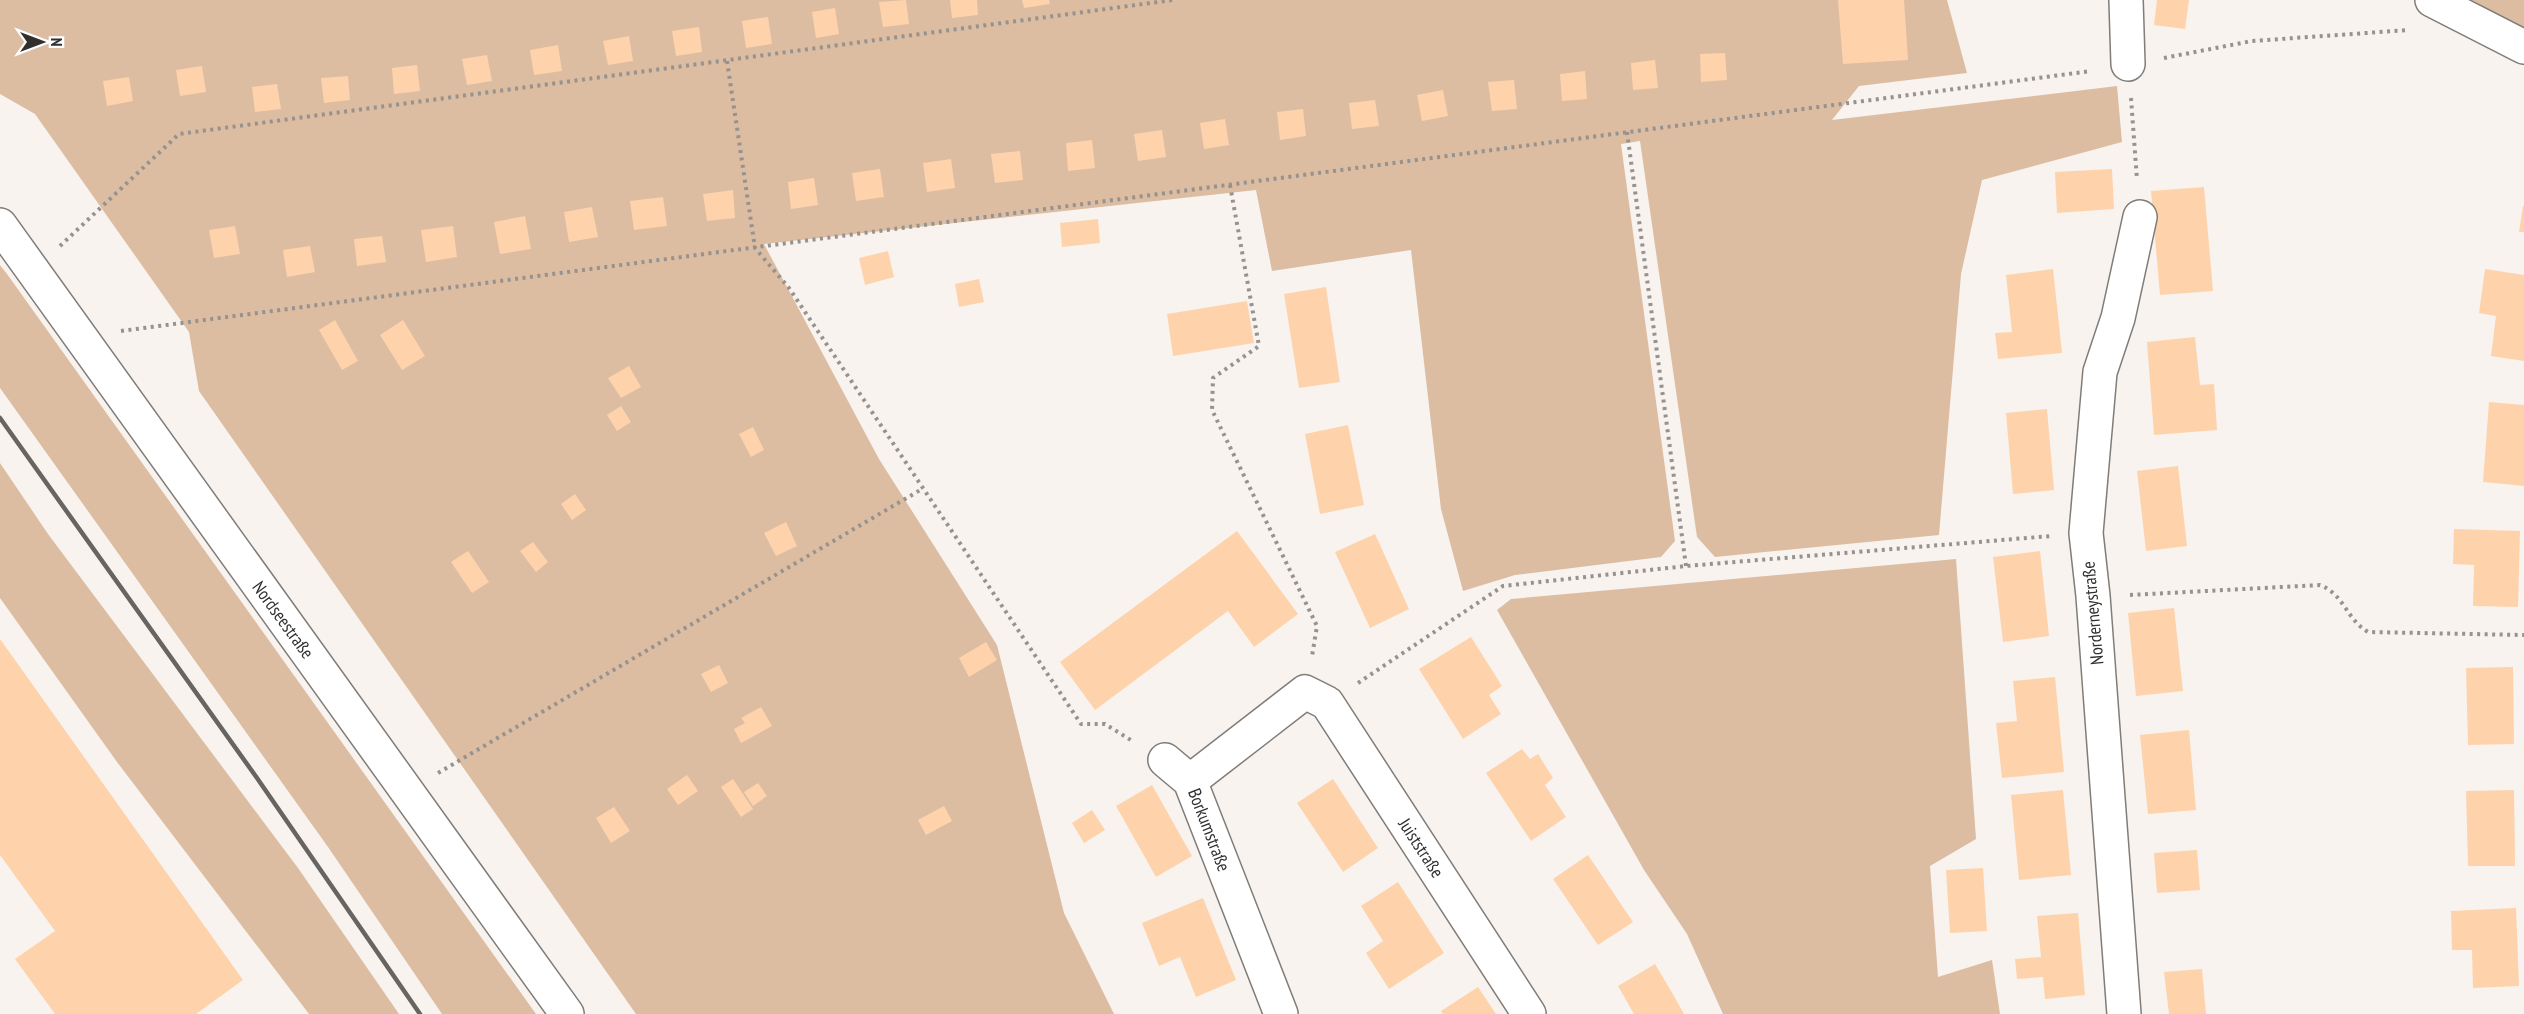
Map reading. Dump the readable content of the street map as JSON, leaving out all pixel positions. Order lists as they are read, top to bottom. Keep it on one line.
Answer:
{"streets":{"street":["Norderneystraße","Nordseestraße","Borkumstraße","Juiststraße"]},"crossings":[["Borkumstraße","Juiststraße"]],"north":"right"}
